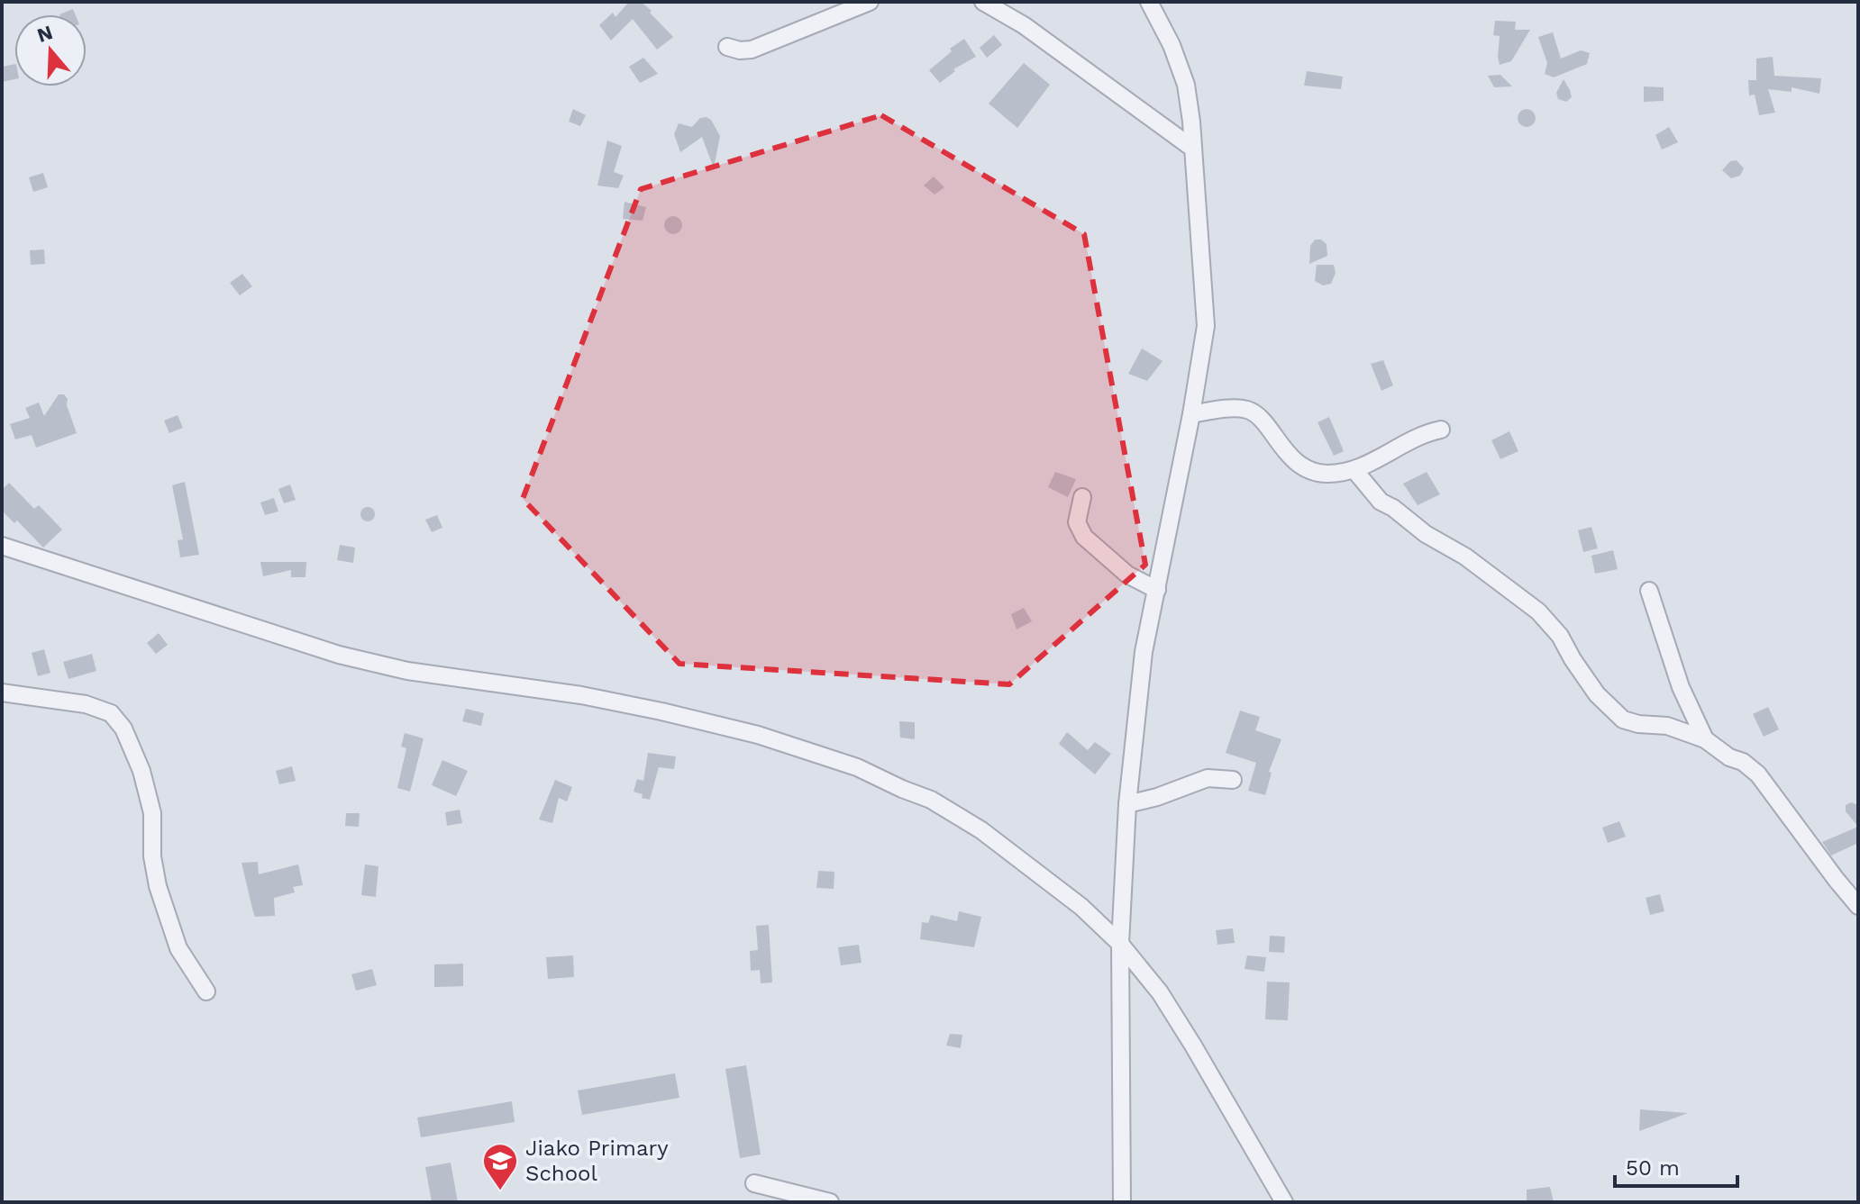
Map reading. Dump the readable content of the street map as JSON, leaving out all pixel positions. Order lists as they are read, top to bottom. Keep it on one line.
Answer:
{"places":{"school or university":["Jiako Primary School"]},"scale_bar":"50 m","north":"top"}
